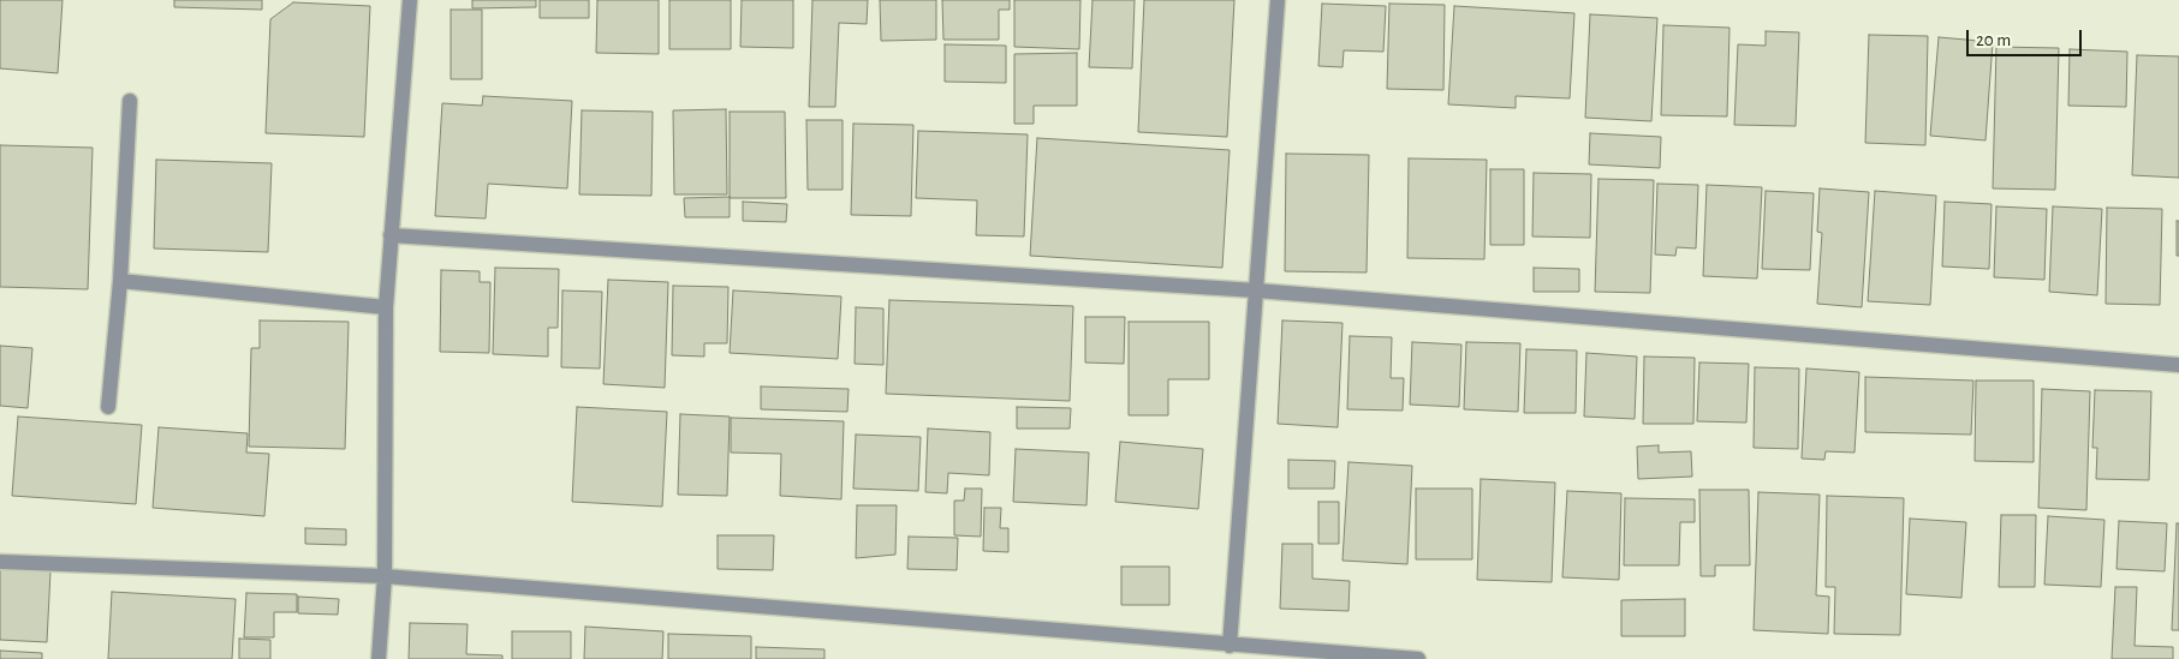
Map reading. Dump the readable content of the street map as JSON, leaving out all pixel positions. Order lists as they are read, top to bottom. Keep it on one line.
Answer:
{"scale_bar":"20 m"}
